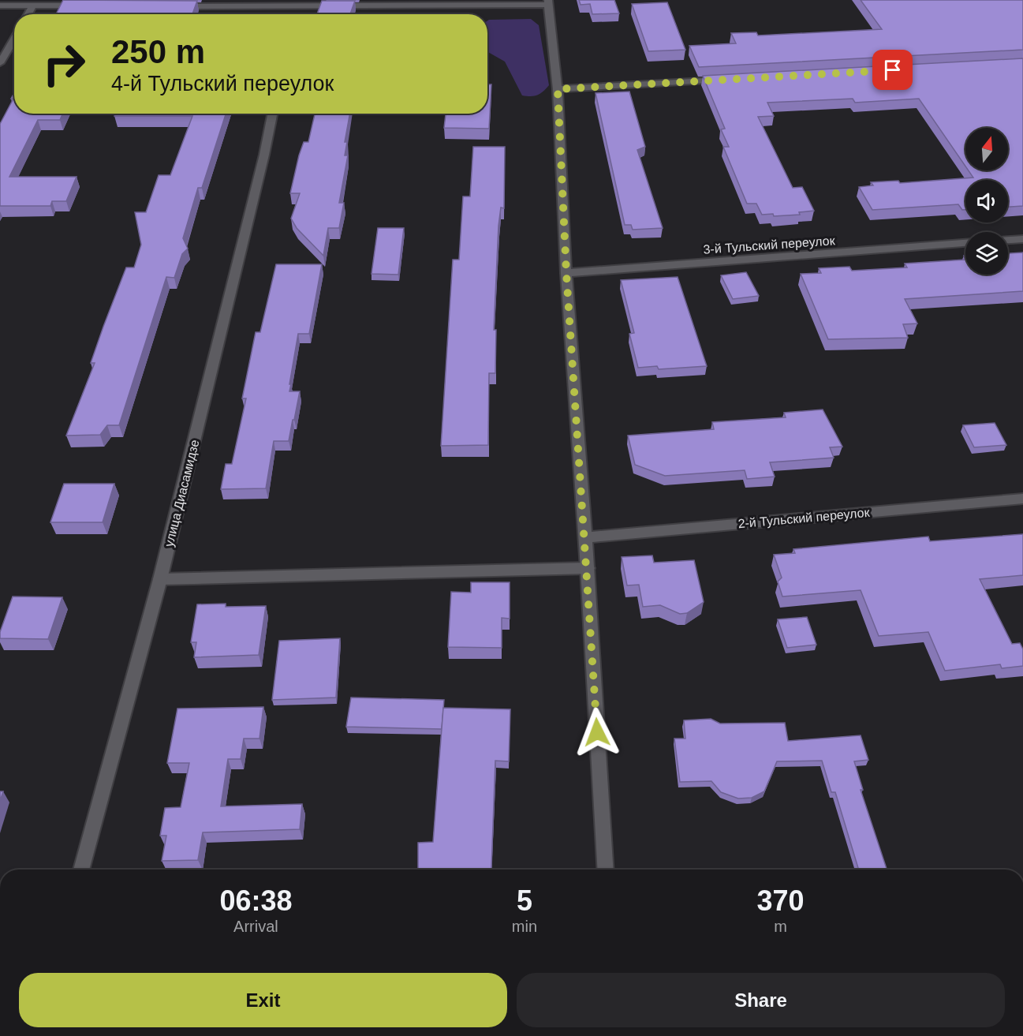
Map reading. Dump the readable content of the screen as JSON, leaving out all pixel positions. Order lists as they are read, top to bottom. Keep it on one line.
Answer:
{"streets":{"street":["3-й Тульский переулок","улица Диасамидзе","2-й Тульский переулок"]},"north":"top","page":{"turn":["250 m","4-й Тульский переулок"],"eta":["06:38","Arrival","5","min","370","m"],"buttons":["Exit","Share"]}}
